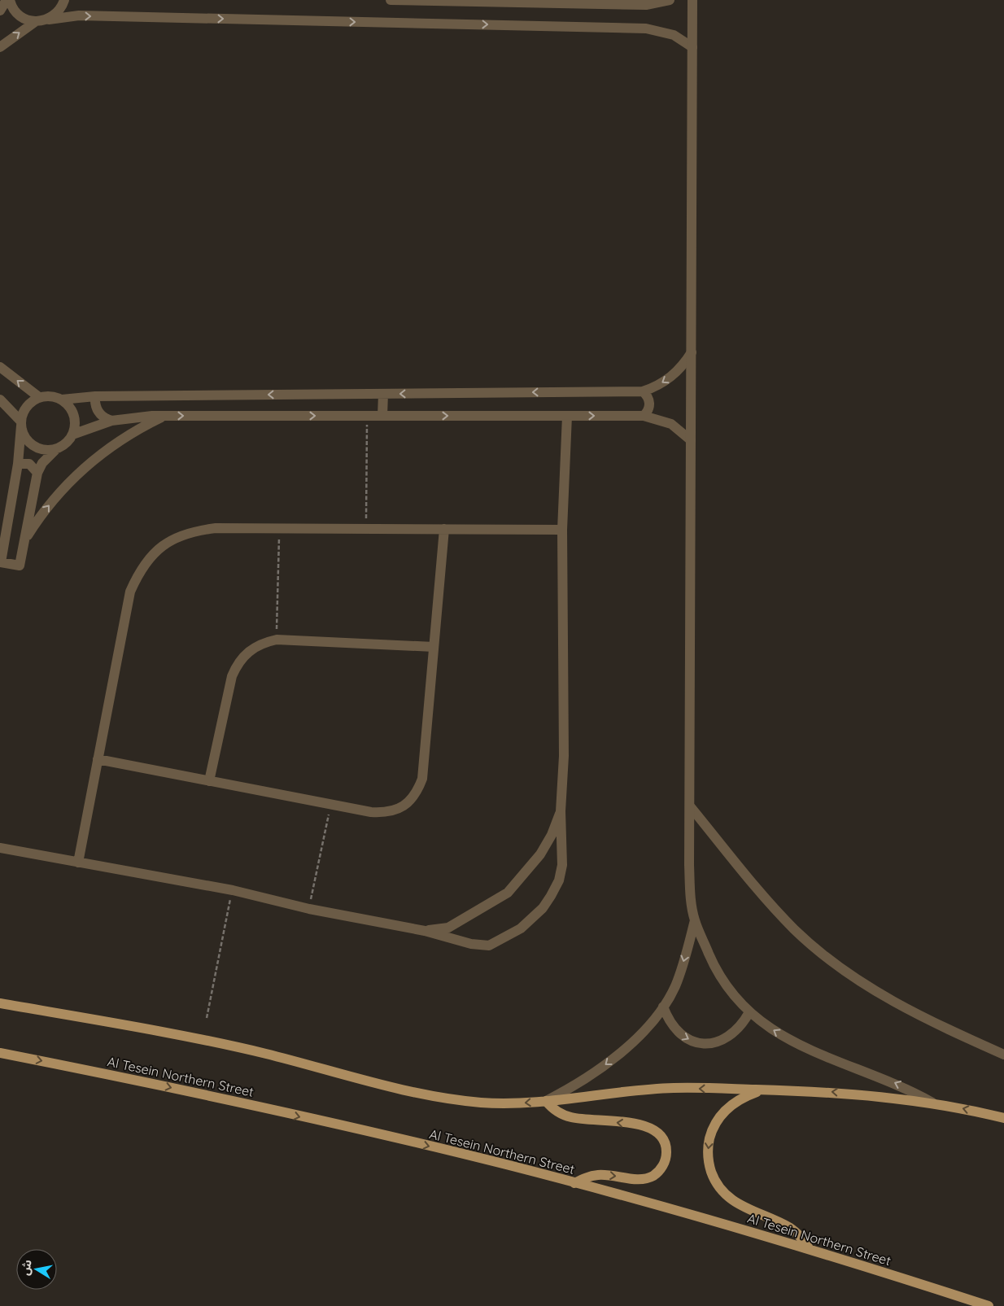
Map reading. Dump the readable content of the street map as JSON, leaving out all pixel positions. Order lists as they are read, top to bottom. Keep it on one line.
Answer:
{"streets":{"main road":["Al Tesein Northern Street"]},"north":"left"}
